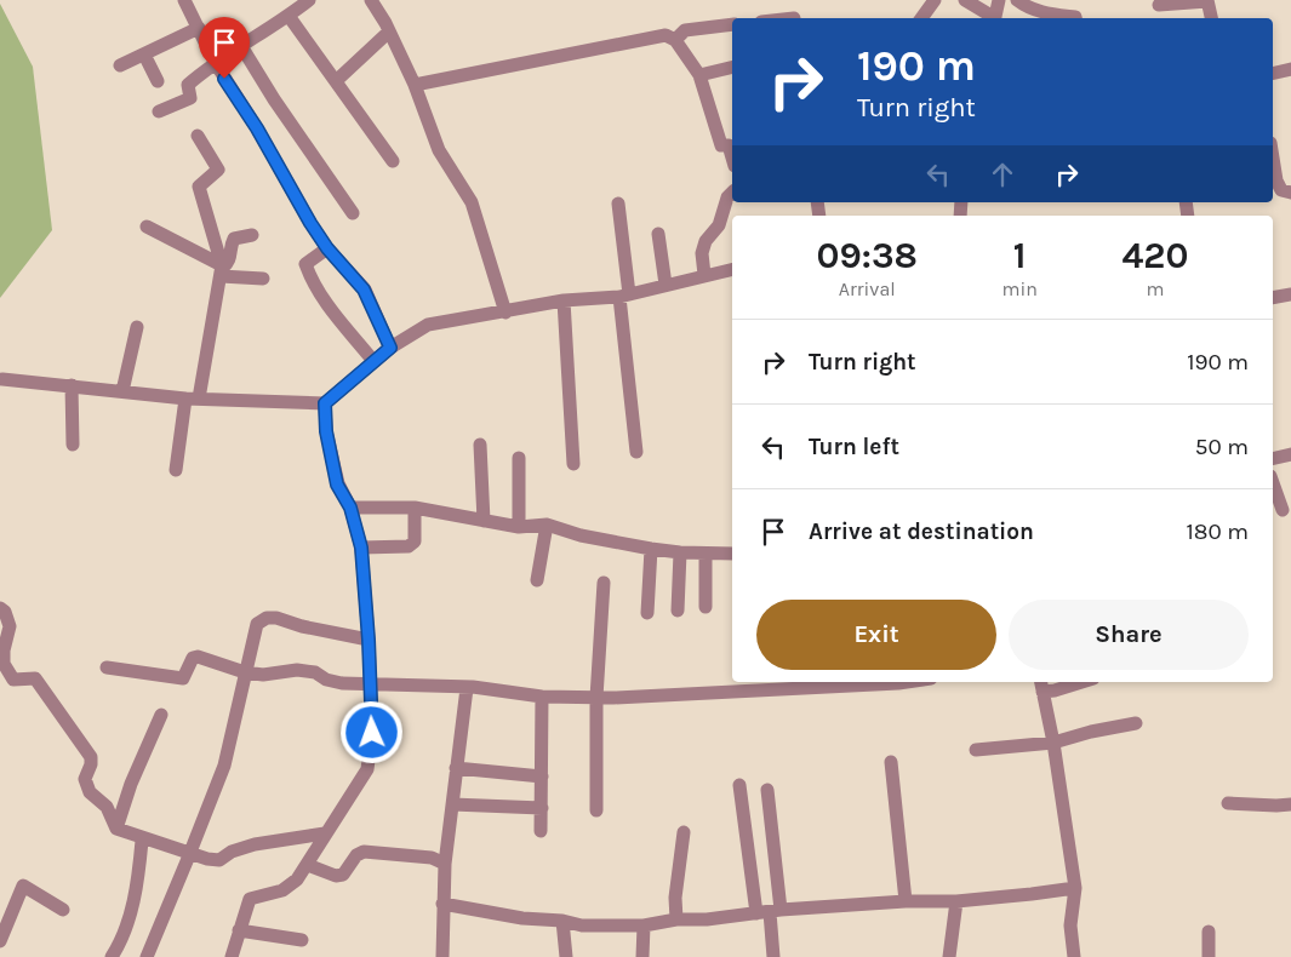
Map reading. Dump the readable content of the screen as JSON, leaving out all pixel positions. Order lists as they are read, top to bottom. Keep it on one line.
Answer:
{"page":{"turn":["190 m","Turn right"],"eta":["09:38","Arrival","1","min","420","m"],"list":[{"name":"Turn right","value":"190 m"},{"name":"Turn left","value":"50 m"},{"name":"Arrive at destination","value":"180 m"}],"buttons":["Exit","Share"]}}
